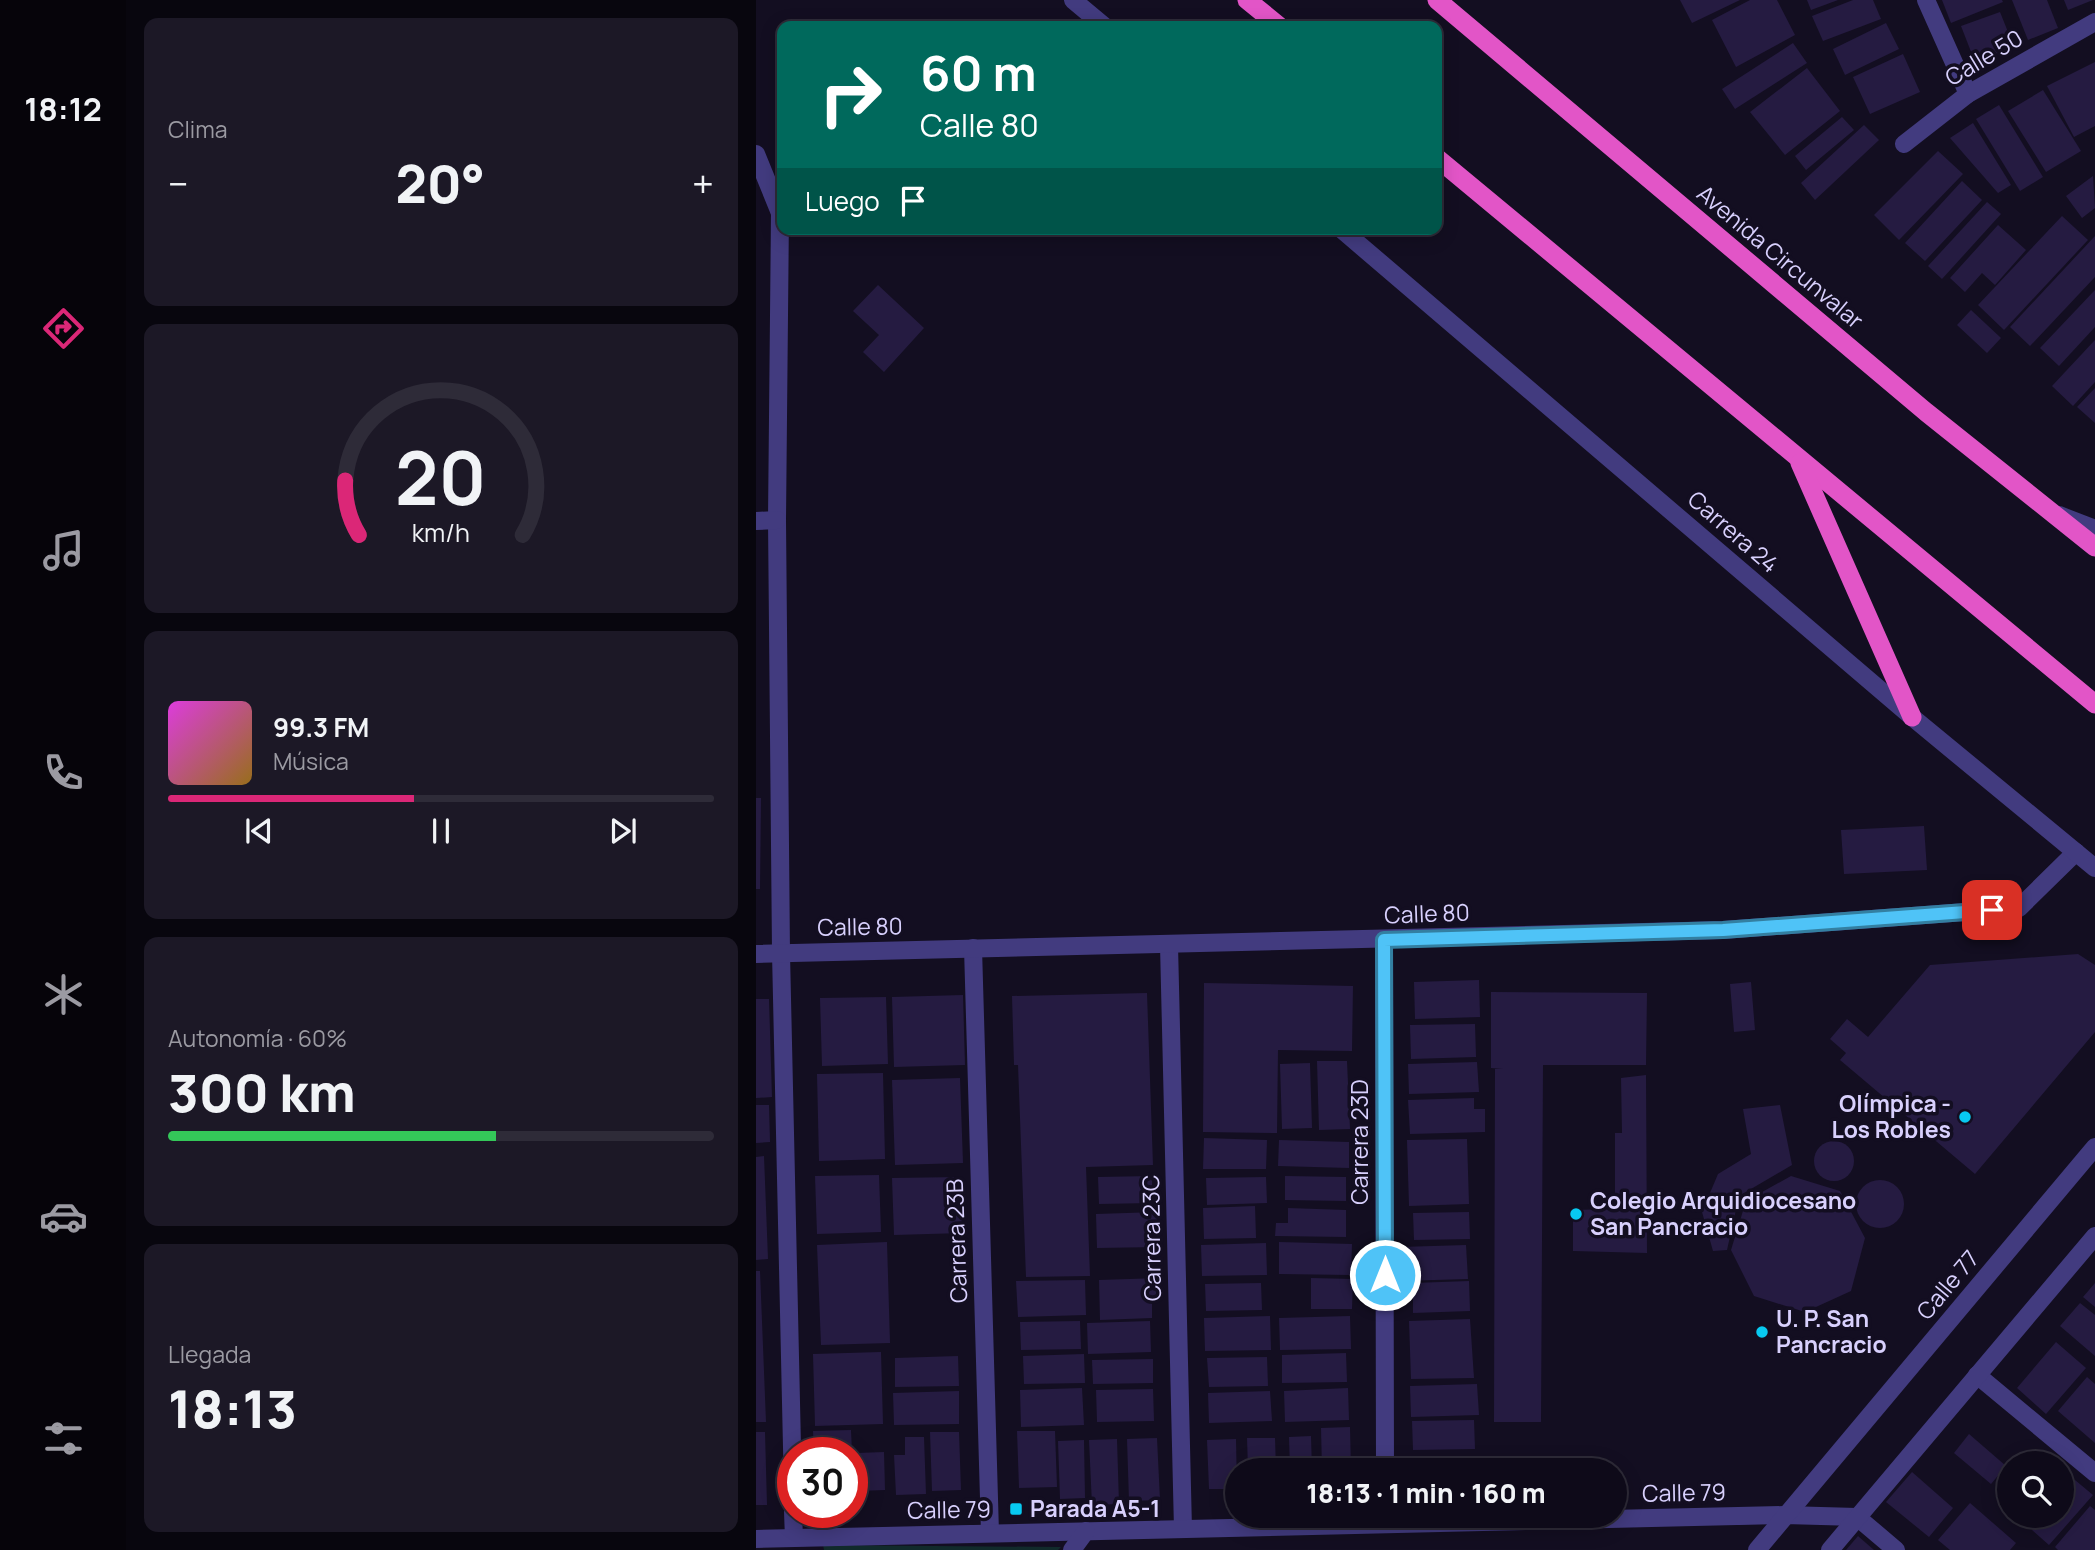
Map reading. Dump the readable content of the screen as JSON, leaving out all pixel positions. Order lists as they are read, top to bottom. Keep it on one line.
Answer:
{"streets":{"highway":["Avenida Circunvalar"],"street":["Calle 50","Carrera 24","Calle 80","Carrera 23D","Carrera 23C","Carrera 23B","Calle 77","Calle 79"]},"crossings":[["Carrera 24","Calle 80"],["Calle 80","Carrera 23D"],["Calle 80","Carrera 23C"],["Calle 80","Carrera 23B"],["Carrera 23C","Calle 79"],["Carrera 23B","Calle 79"],["Calle 77","Calle 79"]],"places":{"other":["Olímpica - Los Robles","Colegio Arquidiocesano San Pancracio","U. P. San Pancracio"],"transit":["Parada A5-1"]},"page":{"tabs":"18:12","tile":["Clima",["Autonomía · 60%","300 km"],["Llegada","18:13"]],"turn":["60 m","Calle 80"],"heat":["−","20°","+"],"then":"Luego","song":["99.3 FM","Música"],"limit":"30","trip":"18:13 · 1 min · 160 m","gauge":["20","km/h"]}}
